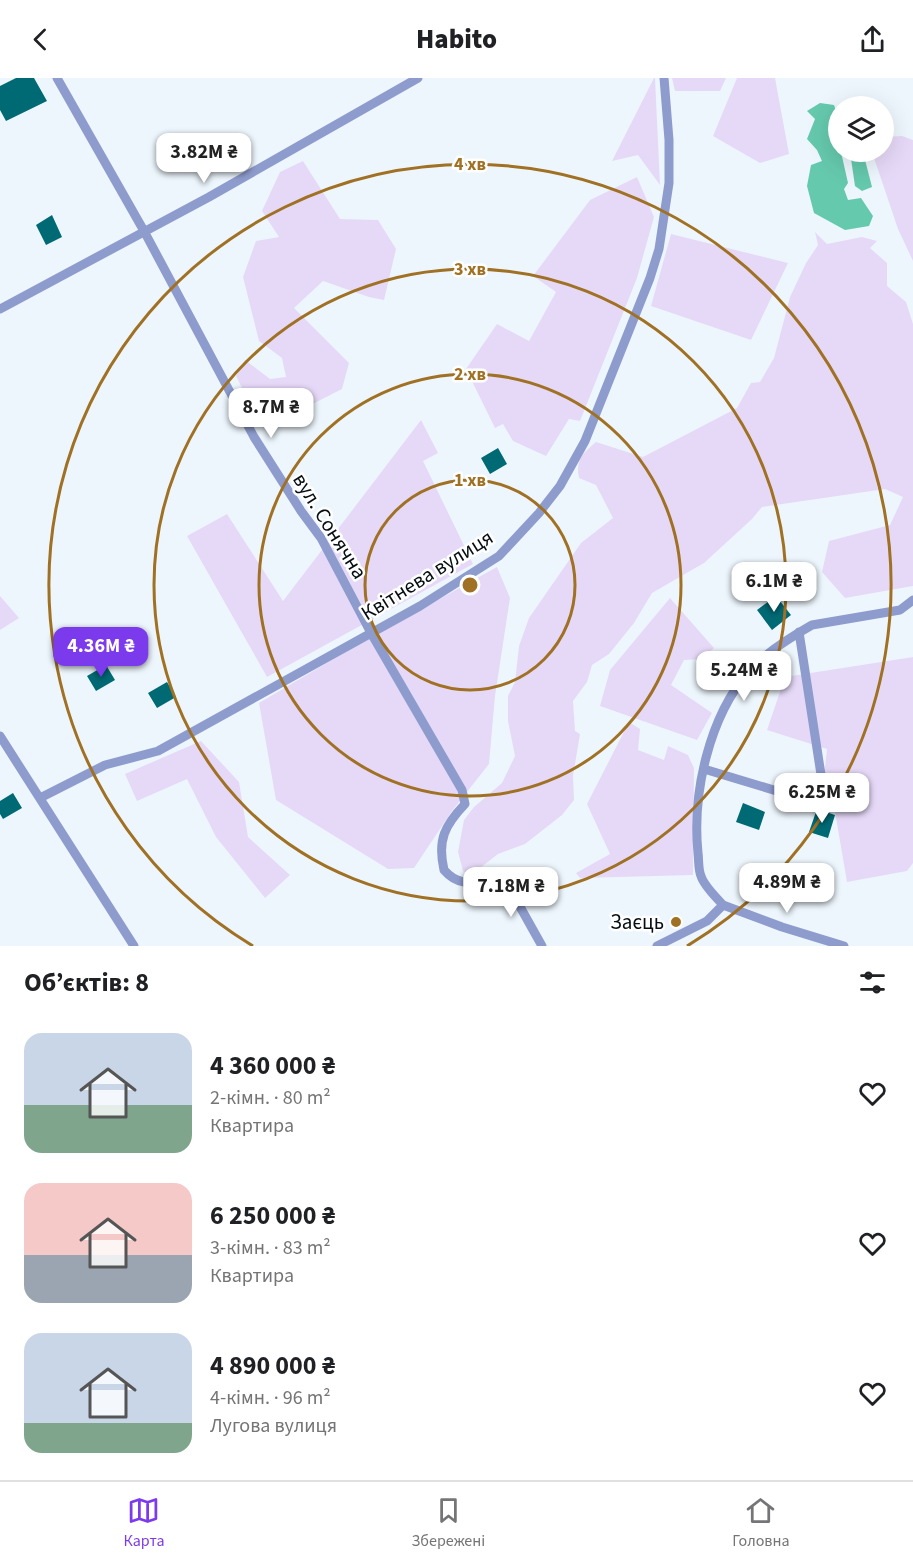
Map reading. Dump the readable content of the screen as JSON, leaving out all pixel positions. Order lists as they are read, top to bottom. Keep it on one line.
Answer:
{"streets":{"street":["вул. Сонячна","Квітнева вулиця"]},"crossings":[["вул. Сонячна","Квітнева вулиця"]],"places":["Заєць"],"page":{"header":"Habito","price":["3.82M ₴","8.7M ₴","6.1M ₴","4.36M ₴","5.24M ₴","6.25M ₴","4.89M ₴","7.18M ₴"],"heading":"Об’єктів: 8","list":[{"name":"4 360 000 ₴","note":"2-кімн. · 80 m² · Квартира"},{"name":"6 250 000 ₴","note":"3-кімн. · 83 m² · Квартира"},{"name":"4 890 000 ₴","note":"4-кімн. · 96 m² · Лугова вулиця"}],"tabs":["Карта","Збережені","Головна"]},"rings":["4 хв","3 хв","2 хв","1 хв"]}
